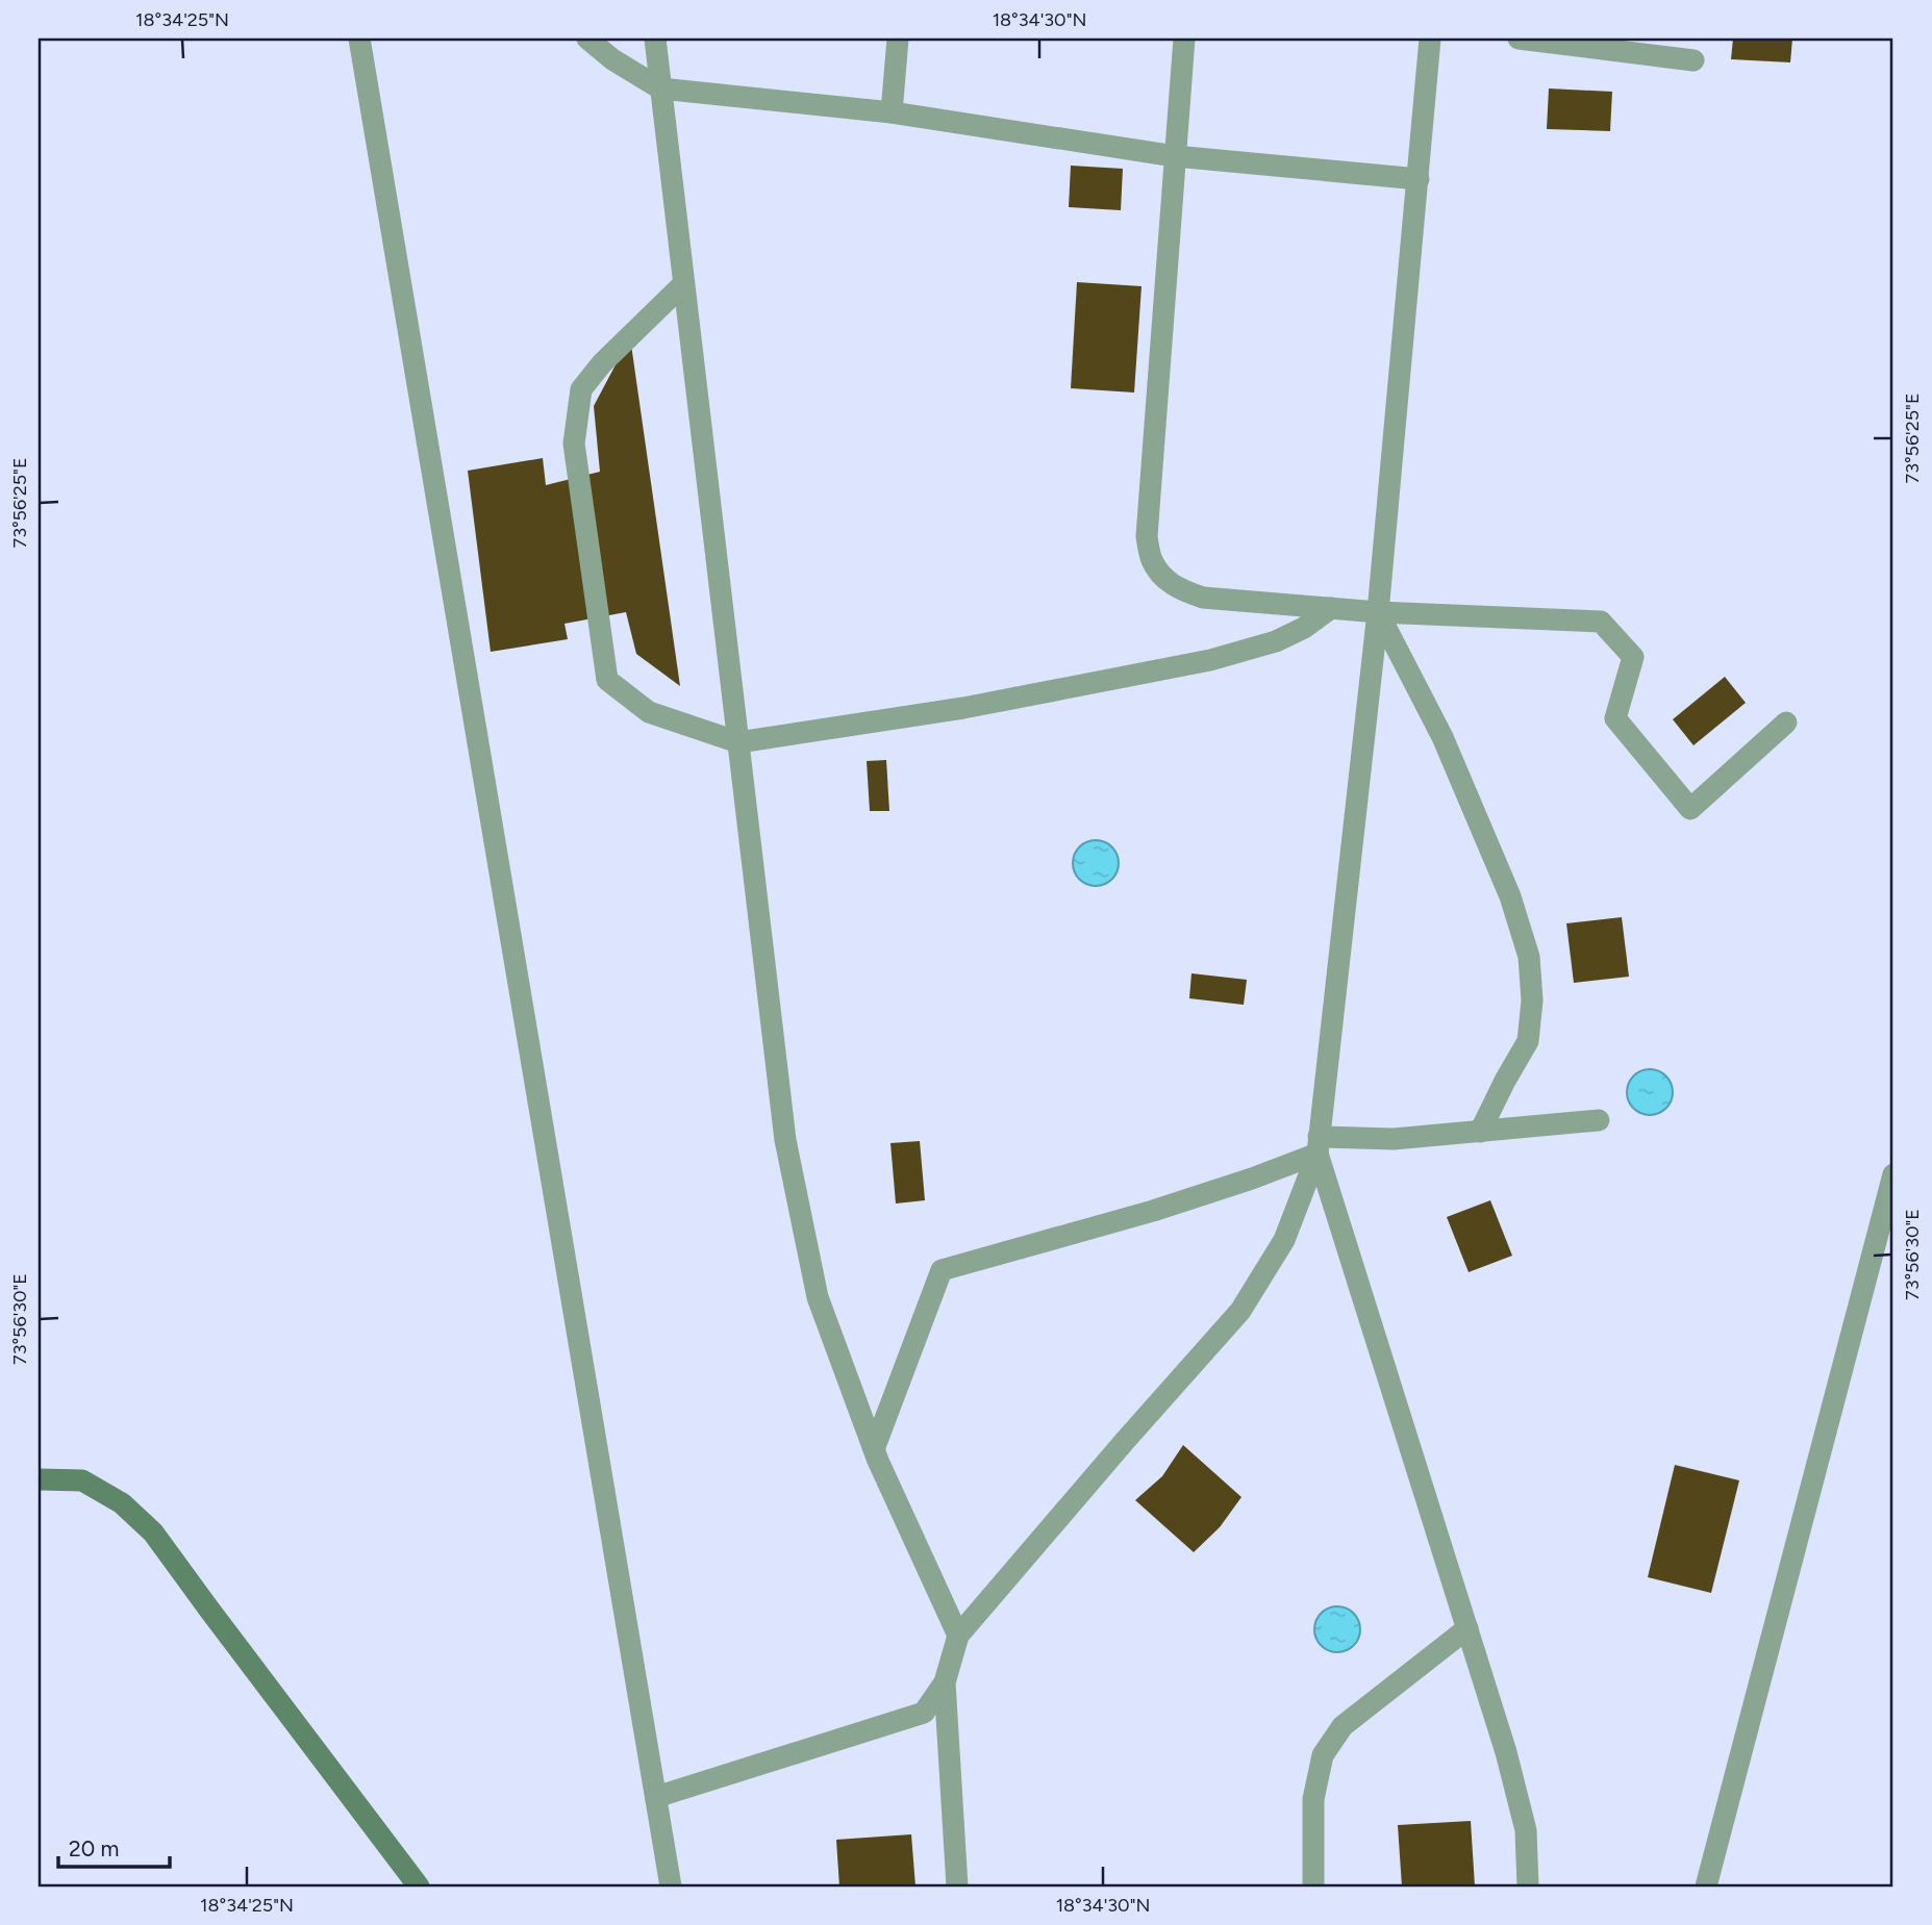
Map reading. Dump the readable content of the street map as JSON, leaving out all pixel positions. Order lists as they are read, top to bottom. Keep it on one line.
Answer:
{"scale_bar":"20 m","coordinates":["18°34'25\"N","18°34'30\"N","73°56'25\"E","73°56'30\"E"]}
